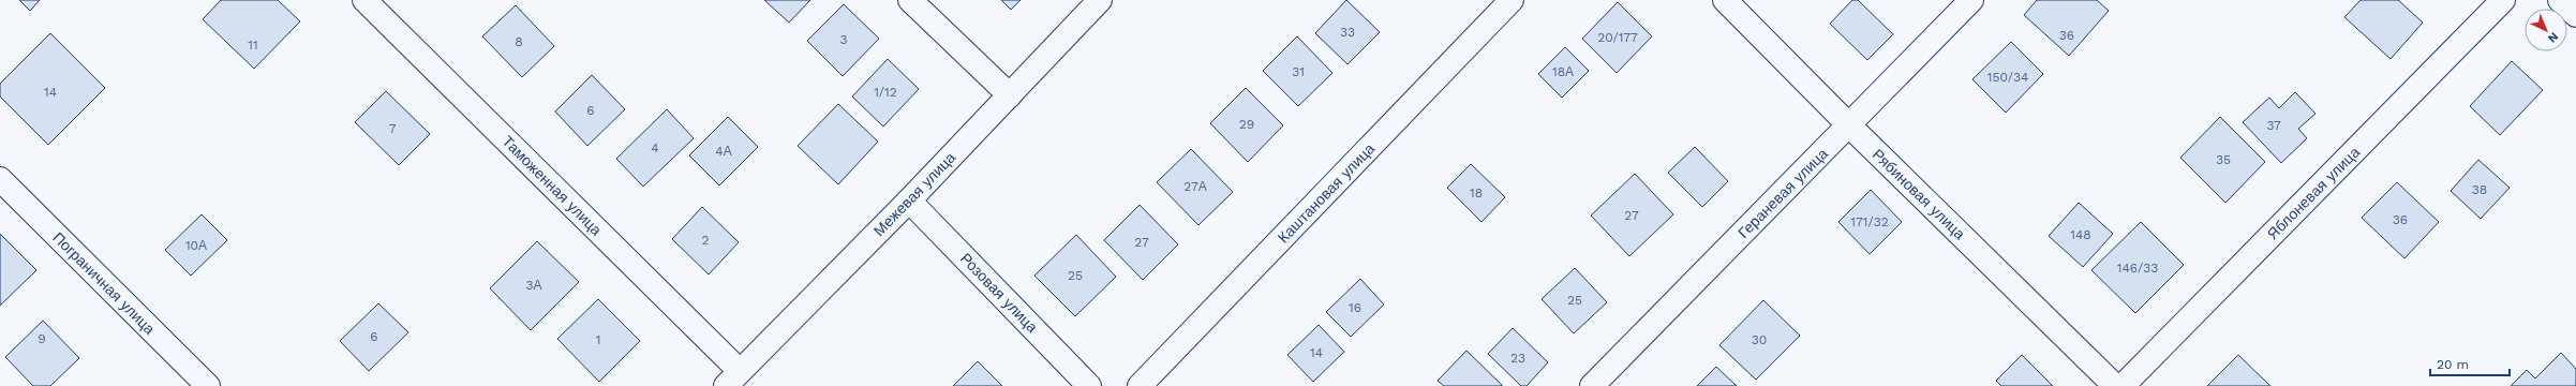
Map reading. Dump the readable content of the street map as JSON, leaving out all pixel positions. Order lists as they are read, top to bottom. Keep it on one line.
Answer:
{"streets":{"street":["Таможенная улица","Каштановая улица","Гераневая улица","Яблоневая улица","Межевая улица","Рябиновая улица","Пограничная улица","Розовая улица"]},"crossings":[["Таможенная улица","Межевая улица"],["Гераневая улица","Рябиновая улица"],["Межевая улица","Розовая улица"]],"house_numbers":["33","36","20/177","3","8","11","31","18А","150/34","14","1/12","6","29","37","7","4","4А","35","27А","38","18","27","36","171/32","148","2","27","10А","146/33","25","3А","25","16","6","9","1","30","14","23"],"scale_bar":"20 m","north":"bottom right"}
